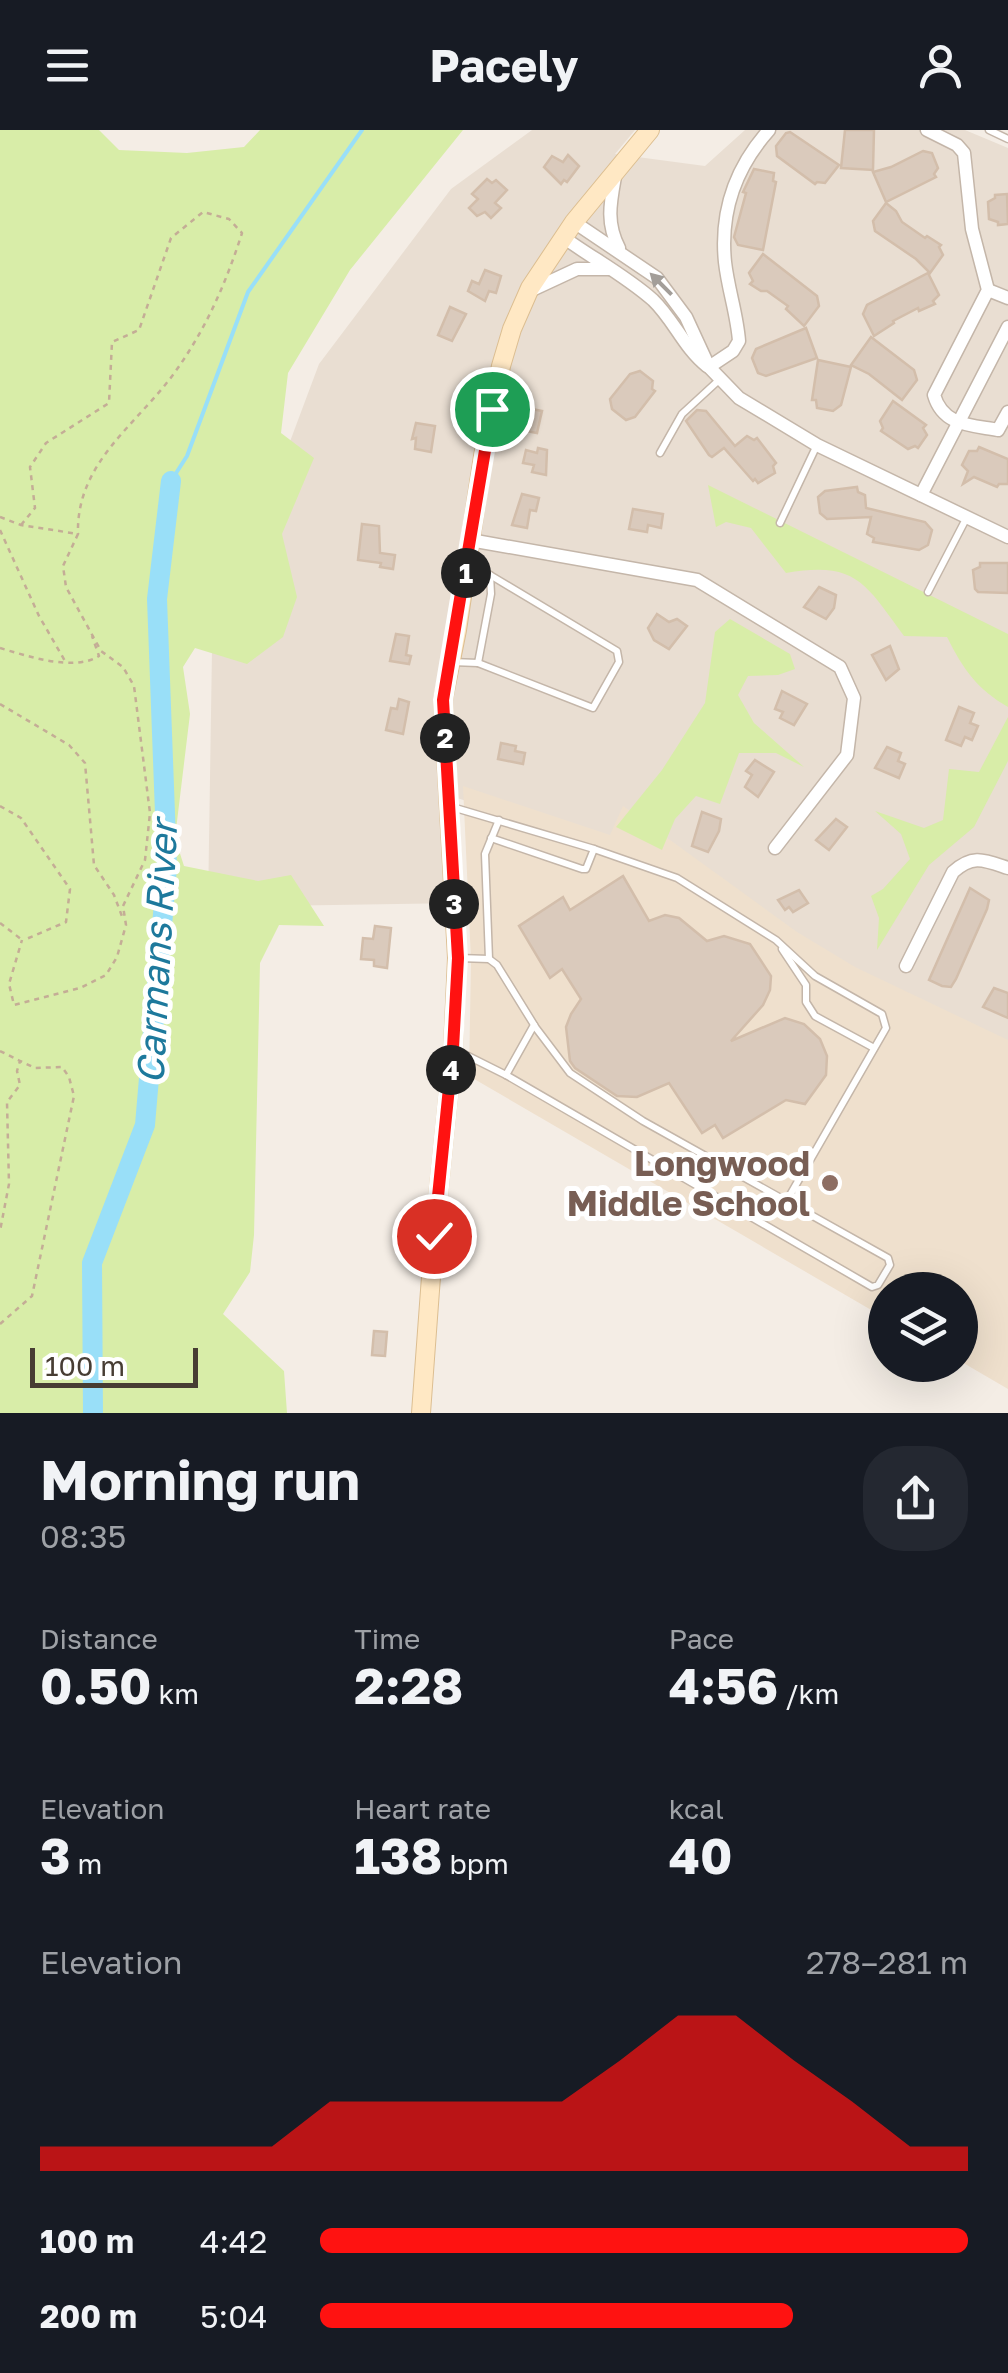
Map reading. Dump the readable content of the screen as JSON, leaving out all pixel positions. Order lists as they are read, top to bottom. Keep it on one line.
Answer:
{"water":["Carmans River"],"places":["Longwood Middle School"],"scale_bar":"100 m","page":{"header":"Pacely","pins":["1","2","3","4"],"scale":"100 m","heading":["Morning run","08:35"],"stats":[["Distance","0.50 km"],["Time","2:28"],["Pace","4:56 /km"],["Elevation","3 m"],["Heart rate","138 bpm"],["kcal","40"]],"chart":["Elevation","278–281 m"],"list":[{"name":"100 m","note":"4:42"},{"name":"200 m","note":"5:04"}]}}
